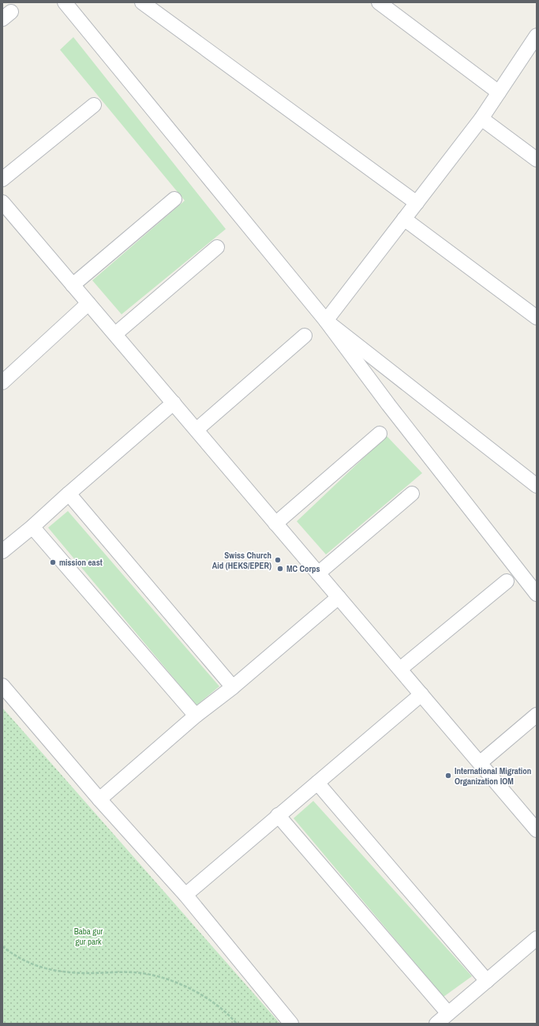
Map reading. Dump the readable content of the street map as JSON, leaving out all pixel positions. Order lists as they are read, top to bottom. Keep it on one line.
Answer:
{"parks":["Baba gur gur park"],"places":["Swiss Church Aid (HEKS/EPER)","mission east","MC Corps","International Migration Organization IOM"]}
